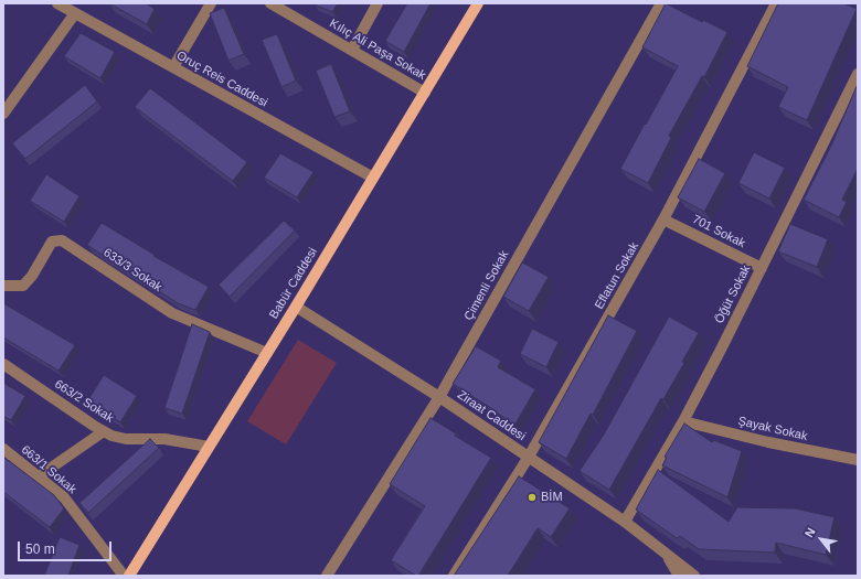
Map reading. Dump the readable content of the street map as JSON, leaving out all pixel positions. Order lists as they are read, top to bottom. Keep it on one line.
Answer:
{"streets":{"main road":["Babür Caddesi"],"street":["Kılıç Ali Paşa Sokak","Oruç Reis Caddesi","701 Sokak","633/3 Sokak","Eflatun Sokak","Çimenli Sokak","Öğüt Sokak","663/2 Sokak","Ziraat Caddesi","Şayak Sokak","663/1 Sokak"]},"crossings":[["Kılıç Ali Paşa Sokak","Babür Caddesi"],["Oruç Reis Caddesi","Babür Caddesi"],["701 Sokak","Eflatun Sokak"],["701 Sokak","Öğüt Sokak"],["633/3 Sokak","Babür Caddesi"],["Eflatun Sokak","Ziraat Caddesi"],["Babür Caddesi","663/2 Sokak"],["Babür Caddesi","Ziraat Caddesi"],["Çimenli Sokak","Ziraat Caddesi"],["Öğüt Sokak","Ziraat Caddesi"],["Öğüt Sokak","Şayak Sokak"]],"places":["BİM"],"scale_bar":"50 m","north":"top left"}
